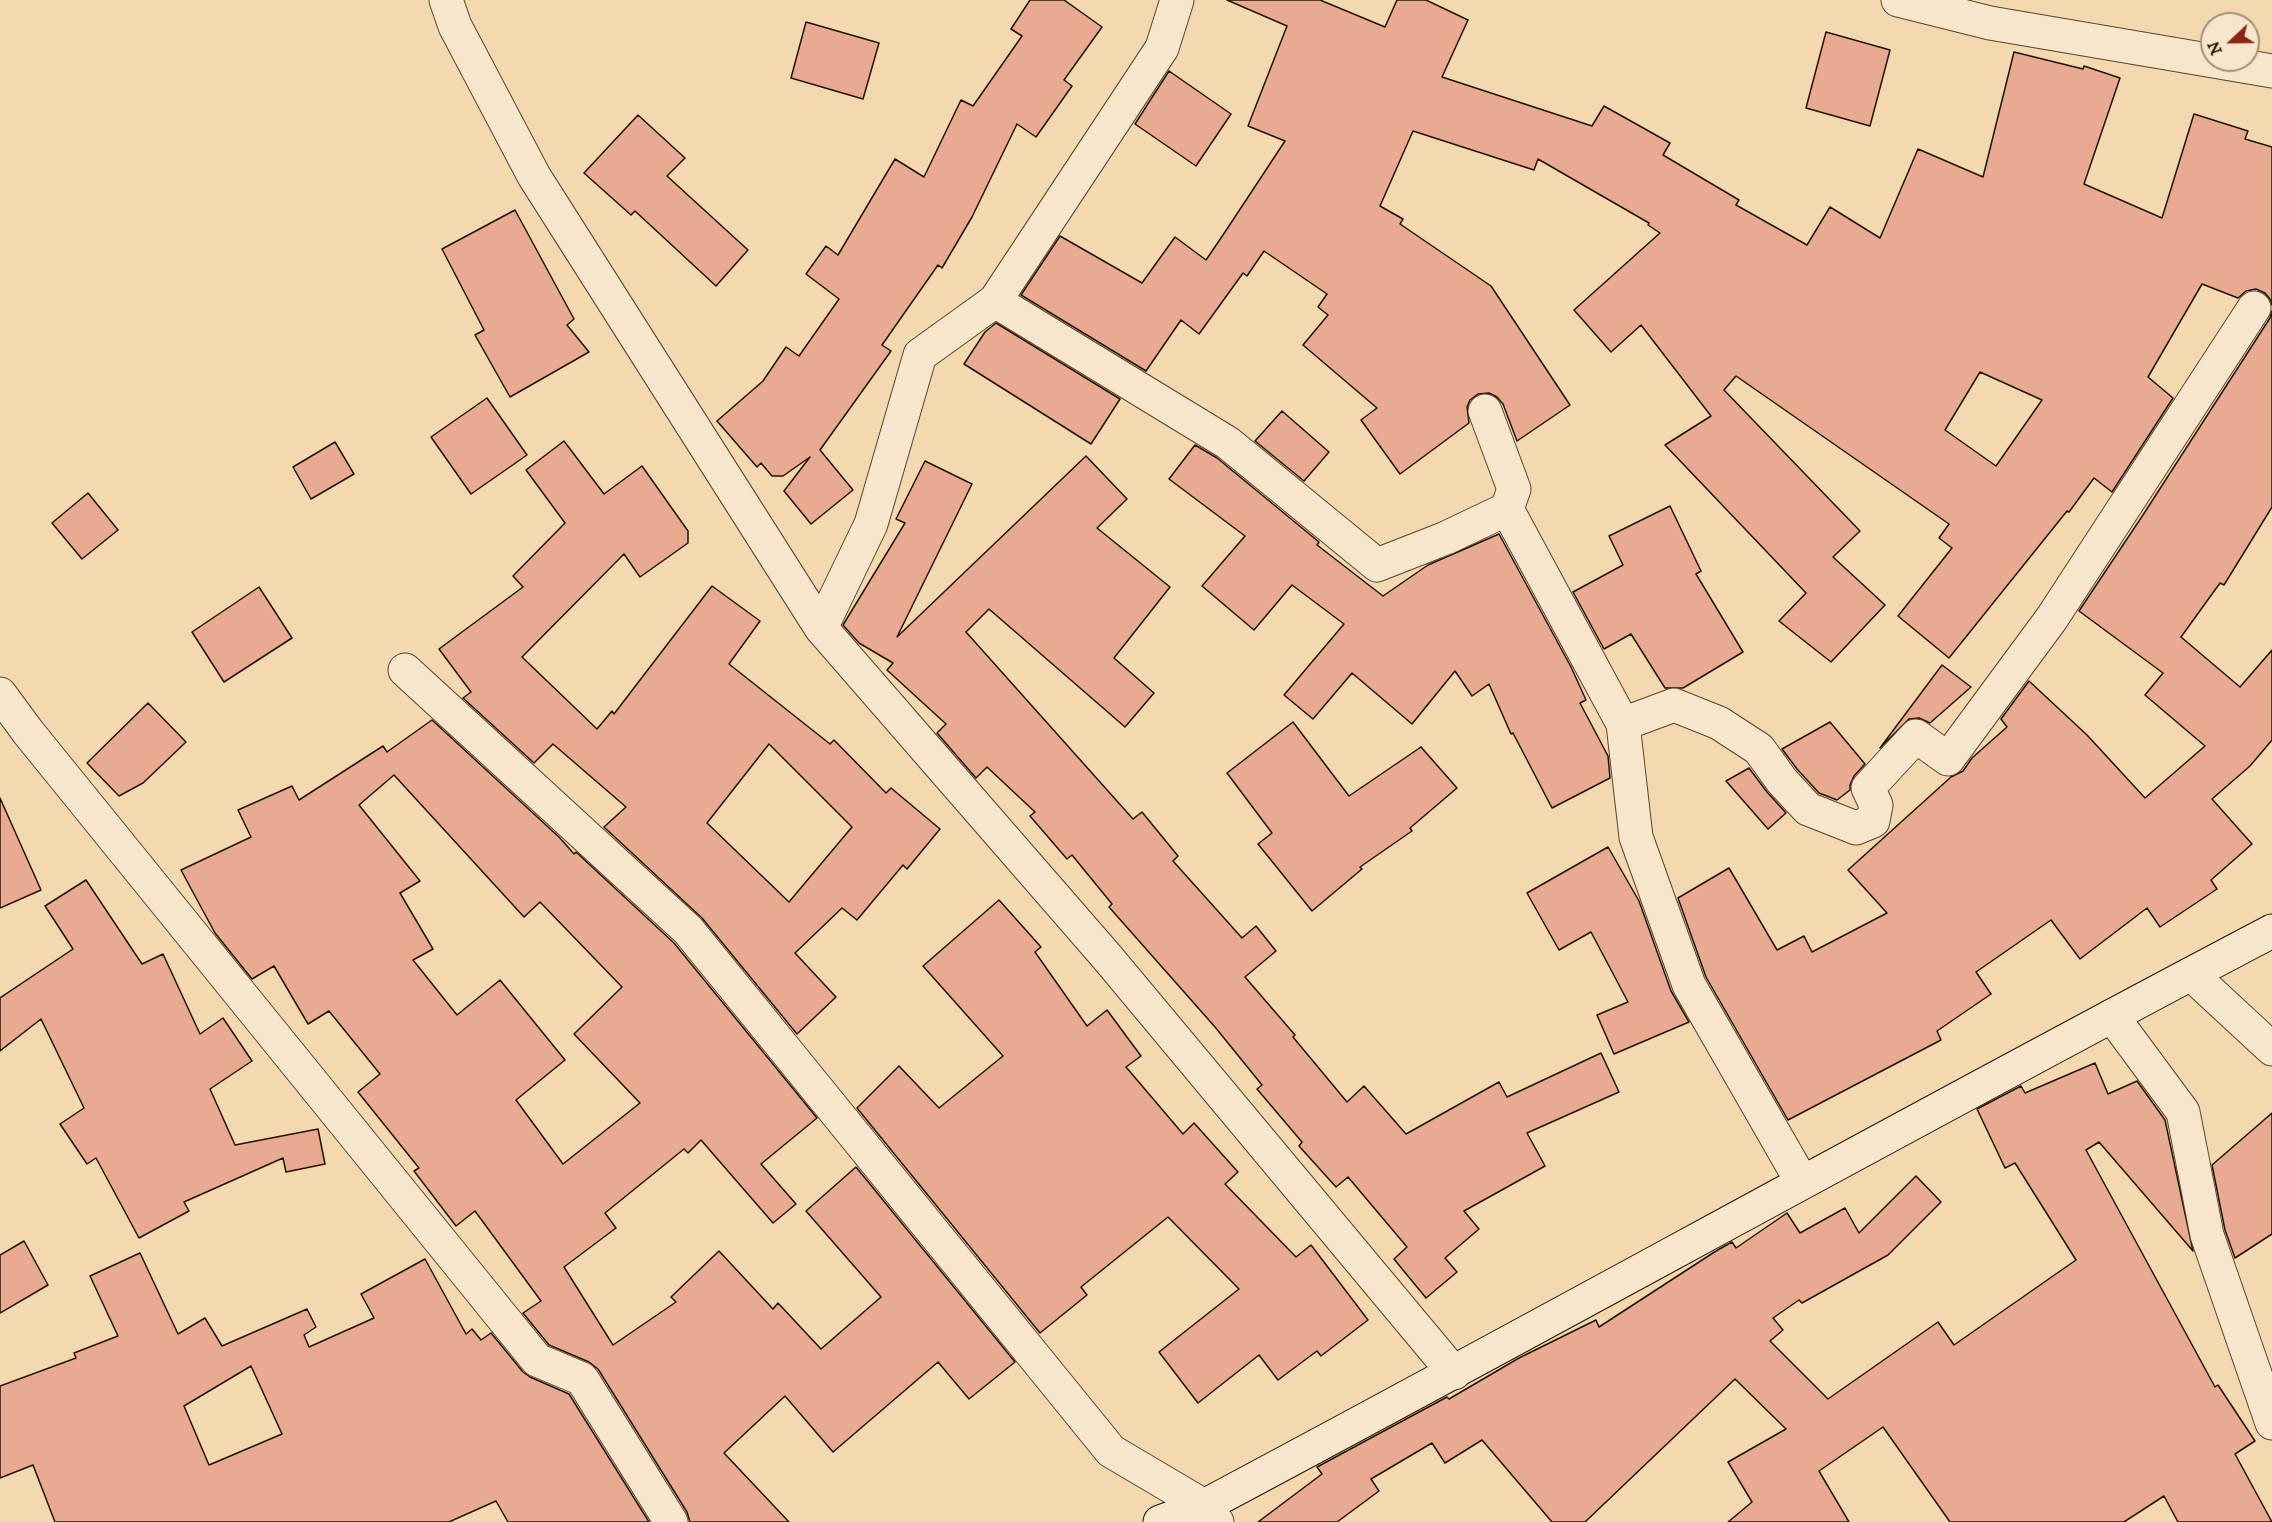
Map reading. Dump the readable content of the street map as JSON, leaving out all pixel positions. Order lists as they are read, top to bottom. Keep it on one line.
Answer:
{"north":"left"}
